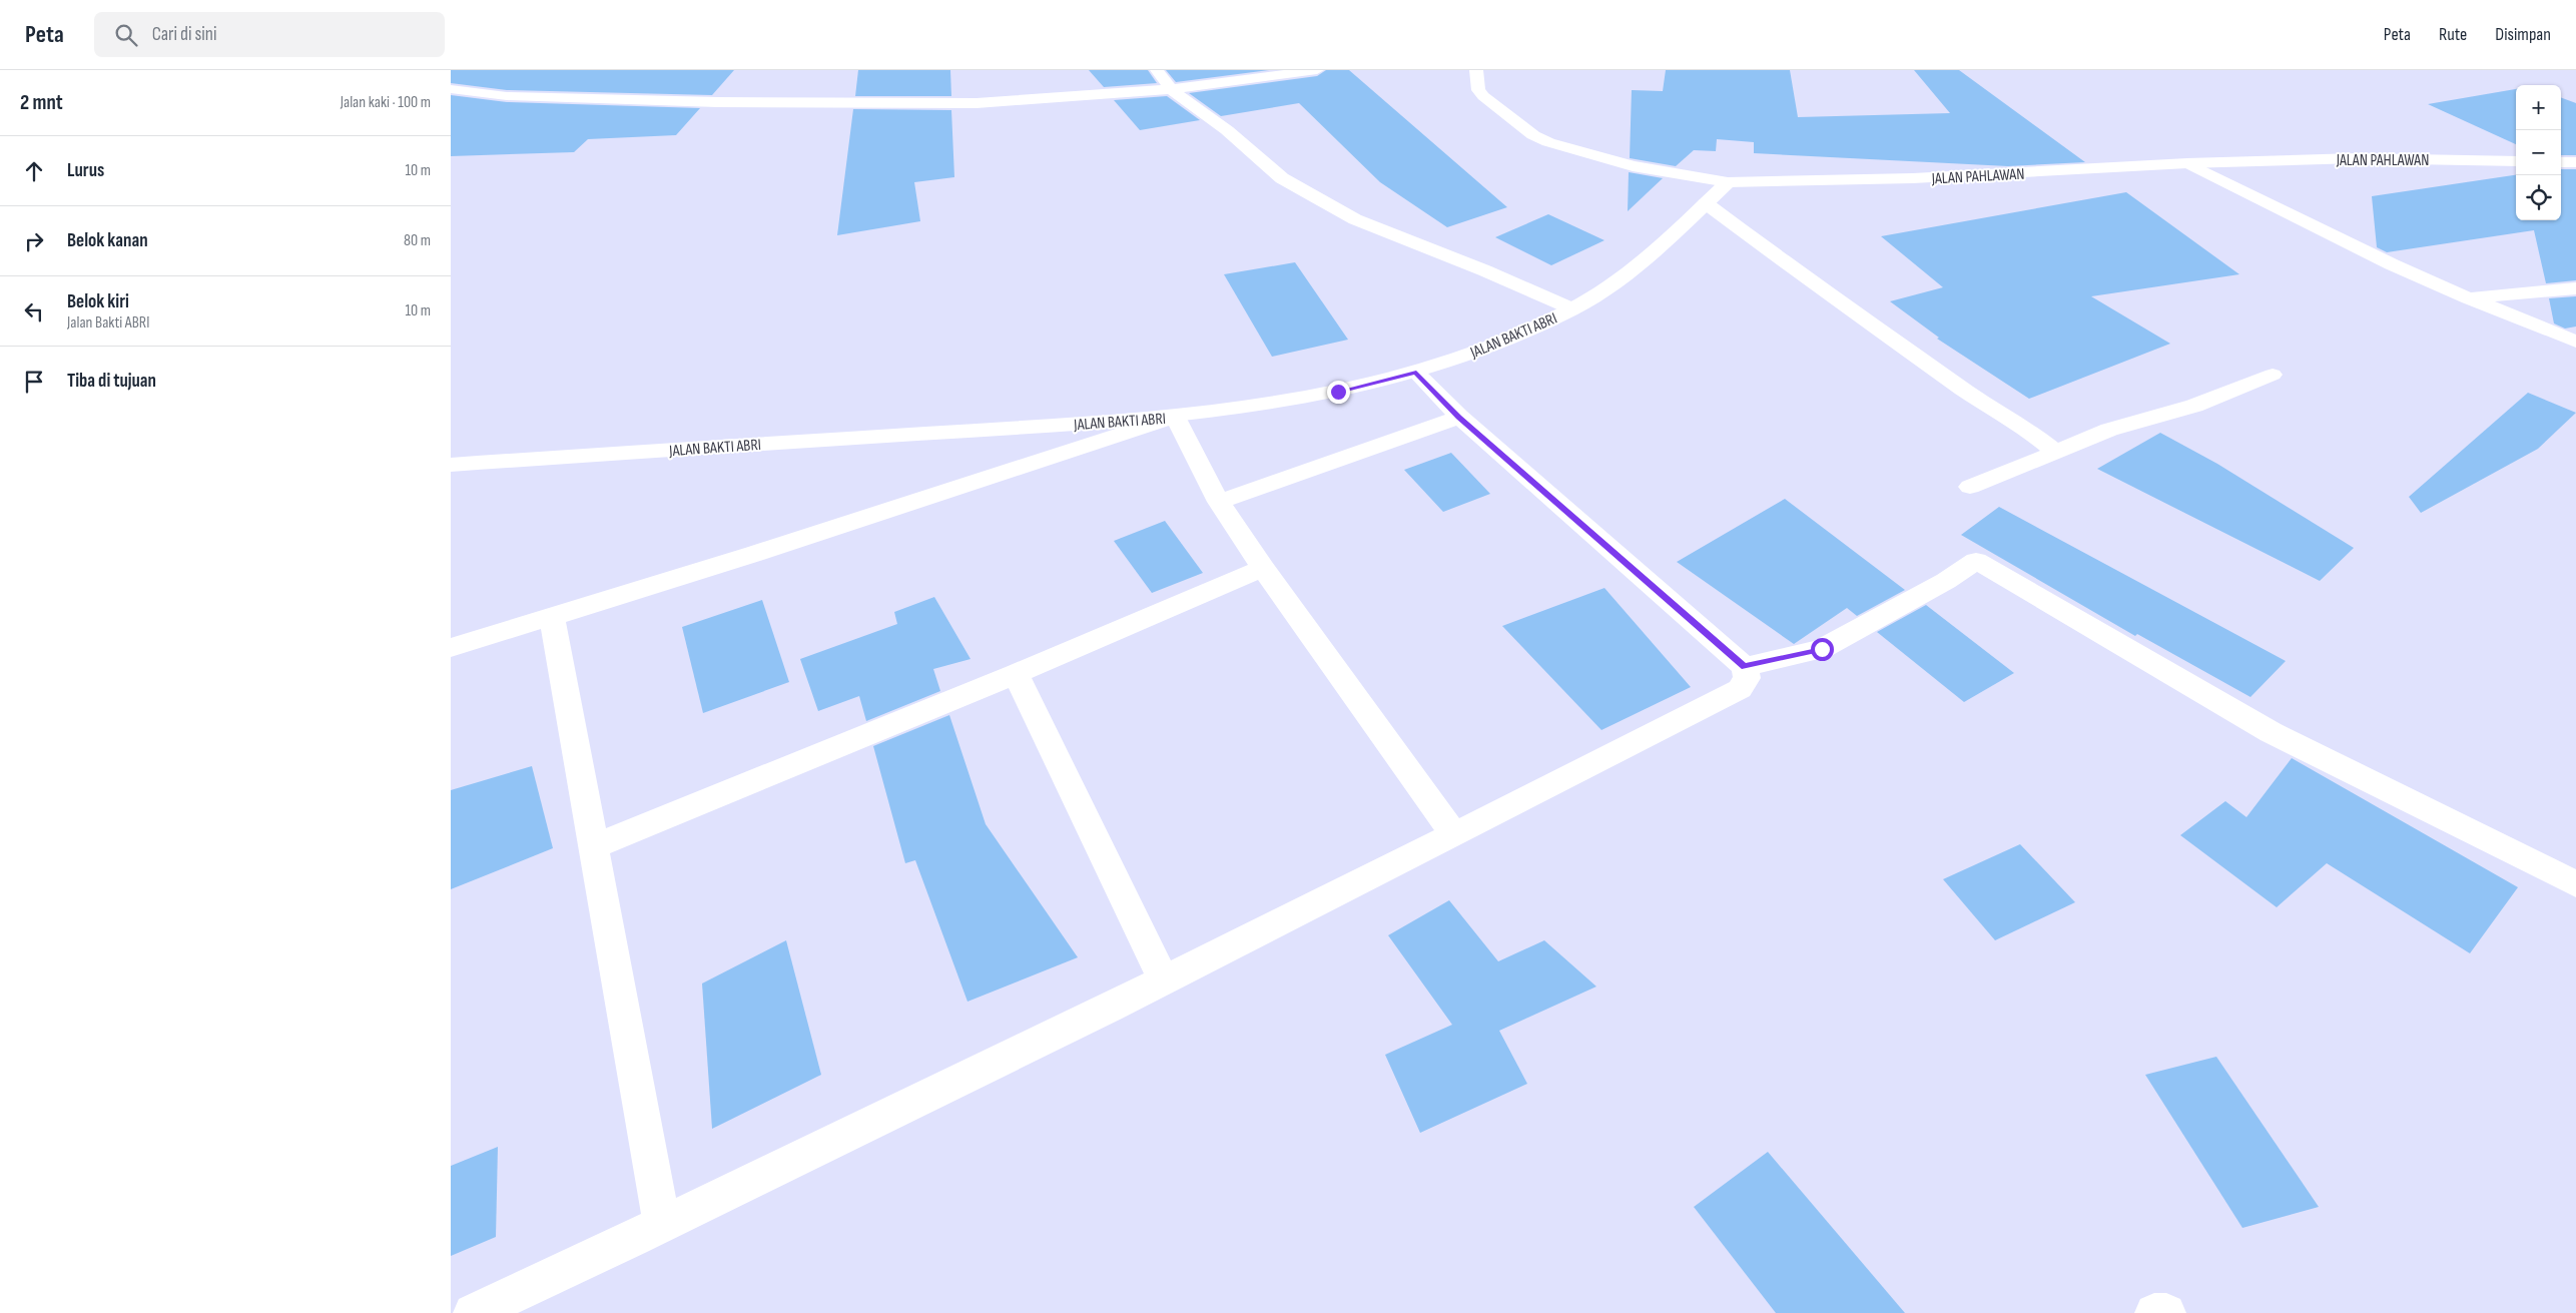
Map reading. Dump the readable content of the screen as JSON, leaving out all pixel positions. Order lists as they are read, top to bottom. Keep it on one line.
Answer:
{"streets":{"main road":["JALAN PAHLAWAN","JALAN BAKTI ABRI"]},"crossings":[["JALAN PAHLAWAN","JALAN BAKTI ABRI"]],"page":{"header":"Peta","search":"Cari di sini","nav":["Peta","Rute","Disimpan"],"heading":["2 mnt","Jalan kaki · 100 m"],"map_buttons":["+","−"],"list":[["Lurus","10 m"],["Belok kanan","80 m"],["Belok kiri","Jalan Bakti ABRI","10 m"],"Tiba di tujuan"]}}
